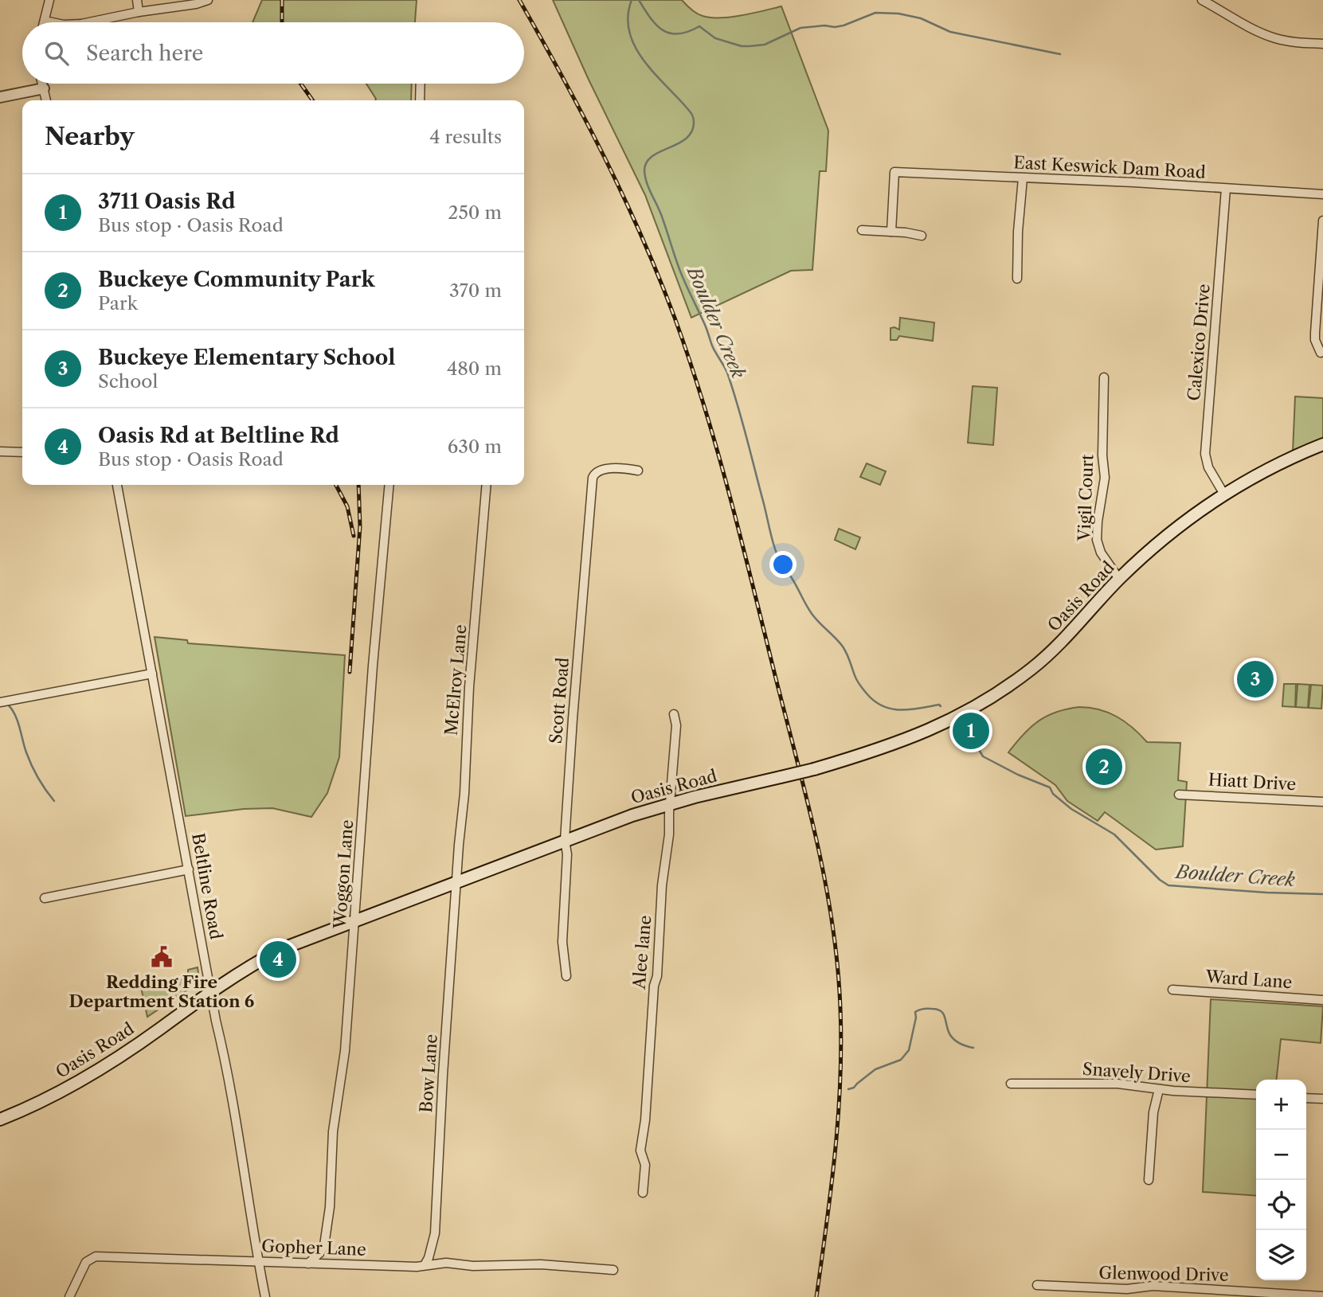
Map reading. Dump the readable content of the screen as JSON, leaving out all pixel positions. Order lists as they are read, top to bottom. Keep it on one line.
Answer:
{"streets":{"main road":["Oasis Road"],"street":["East Keswick Dam Road","Calexico Drive","Vigil Court","McElroy Lane","Scott Road","Hiatt Drive","Woggon Lane","Beltline Road","Alee lane","Ward Lane","Snavely Drive","Bow Lane","Gopher Lane","Glenwood Drive"]},"crossings":[["East Keswick Dam Road","Calexico Drive"],["Calexico Drive","Oasis Road"],["Vigil Court","Oasis Road"],["Oasis Road","McElroy Lane"],["Oasis Road","Scott Road"],["Oasis Road","Woggon Lane"],["Oasis Road","Beltline Road"],["Oasis Road","Alee lane"],["Oasis Road","Bow Lane"],["McElroy Lane","Bow Lane"],["Woggon Lane","Gopher Lane"],["Beltline Road","Gopher Lane"],["Bow Lane","Gopher Lane"]],"water":["Boulder Creek"],"places":{"public building":["Redding Fire Department Station 6"]},"page":{"search":"Search here","heading":["Nearby","4 results"],"list":[{"mark":"1","name":"3711 Oasis Rd","note":"Bus stop · Oasis Road","value":"250 m"},{"mark":"2","name":"Buckeye Community Park","note":"Park","value":"370 m"},{"mark":"3","name":"Buckeye Elementary School","note":"School","value":"480 m"},{"mark":"4","name":"Oasis Rd at Beltline Rd","note":"Bus stop · Oasis Road","value":"630 m"}],"pins":["3","1","2","4"],"map_buttons":["+","−"]}}
